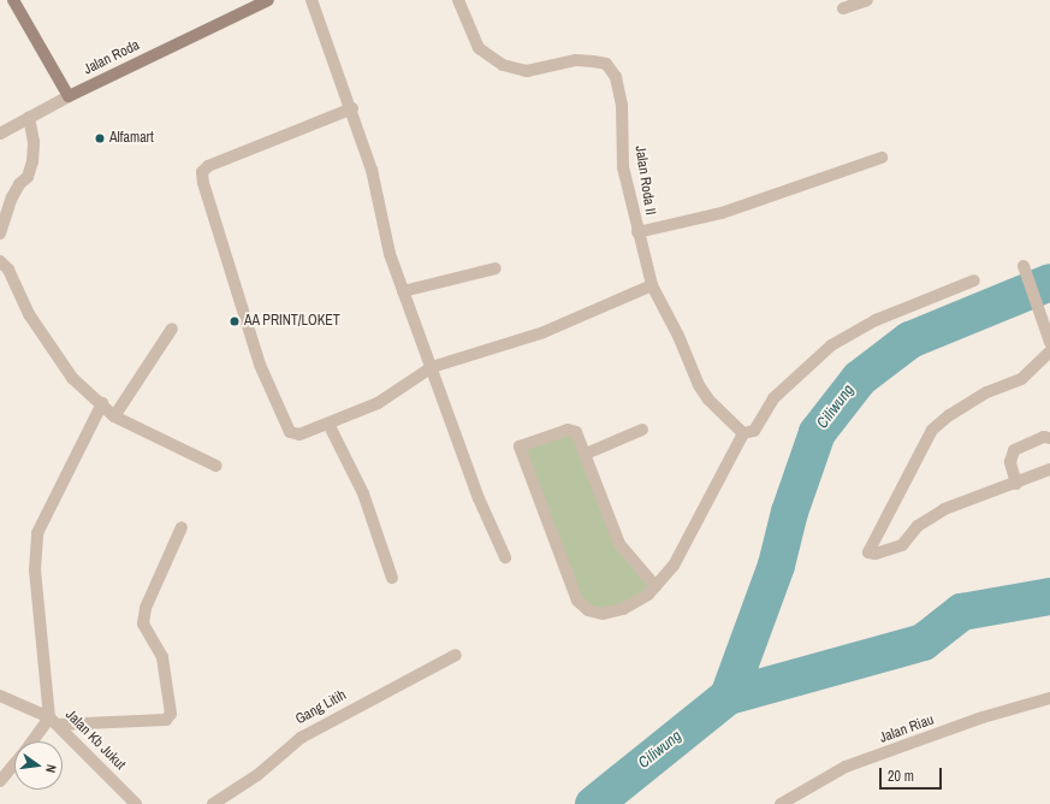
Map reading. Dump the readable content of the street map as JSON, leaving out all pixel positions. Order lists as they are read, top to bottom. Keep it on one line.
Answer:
{"streets":{"street":["Jalan Roda","Jalan Roda II","Gang Litih","Jalan Riau","Jalan Kb Jukut"]},"water":["Ciliwung"],"places":["Alfamart","AA PRINT/LOKET"],"scale_bar":"20 m","north":"right"}
